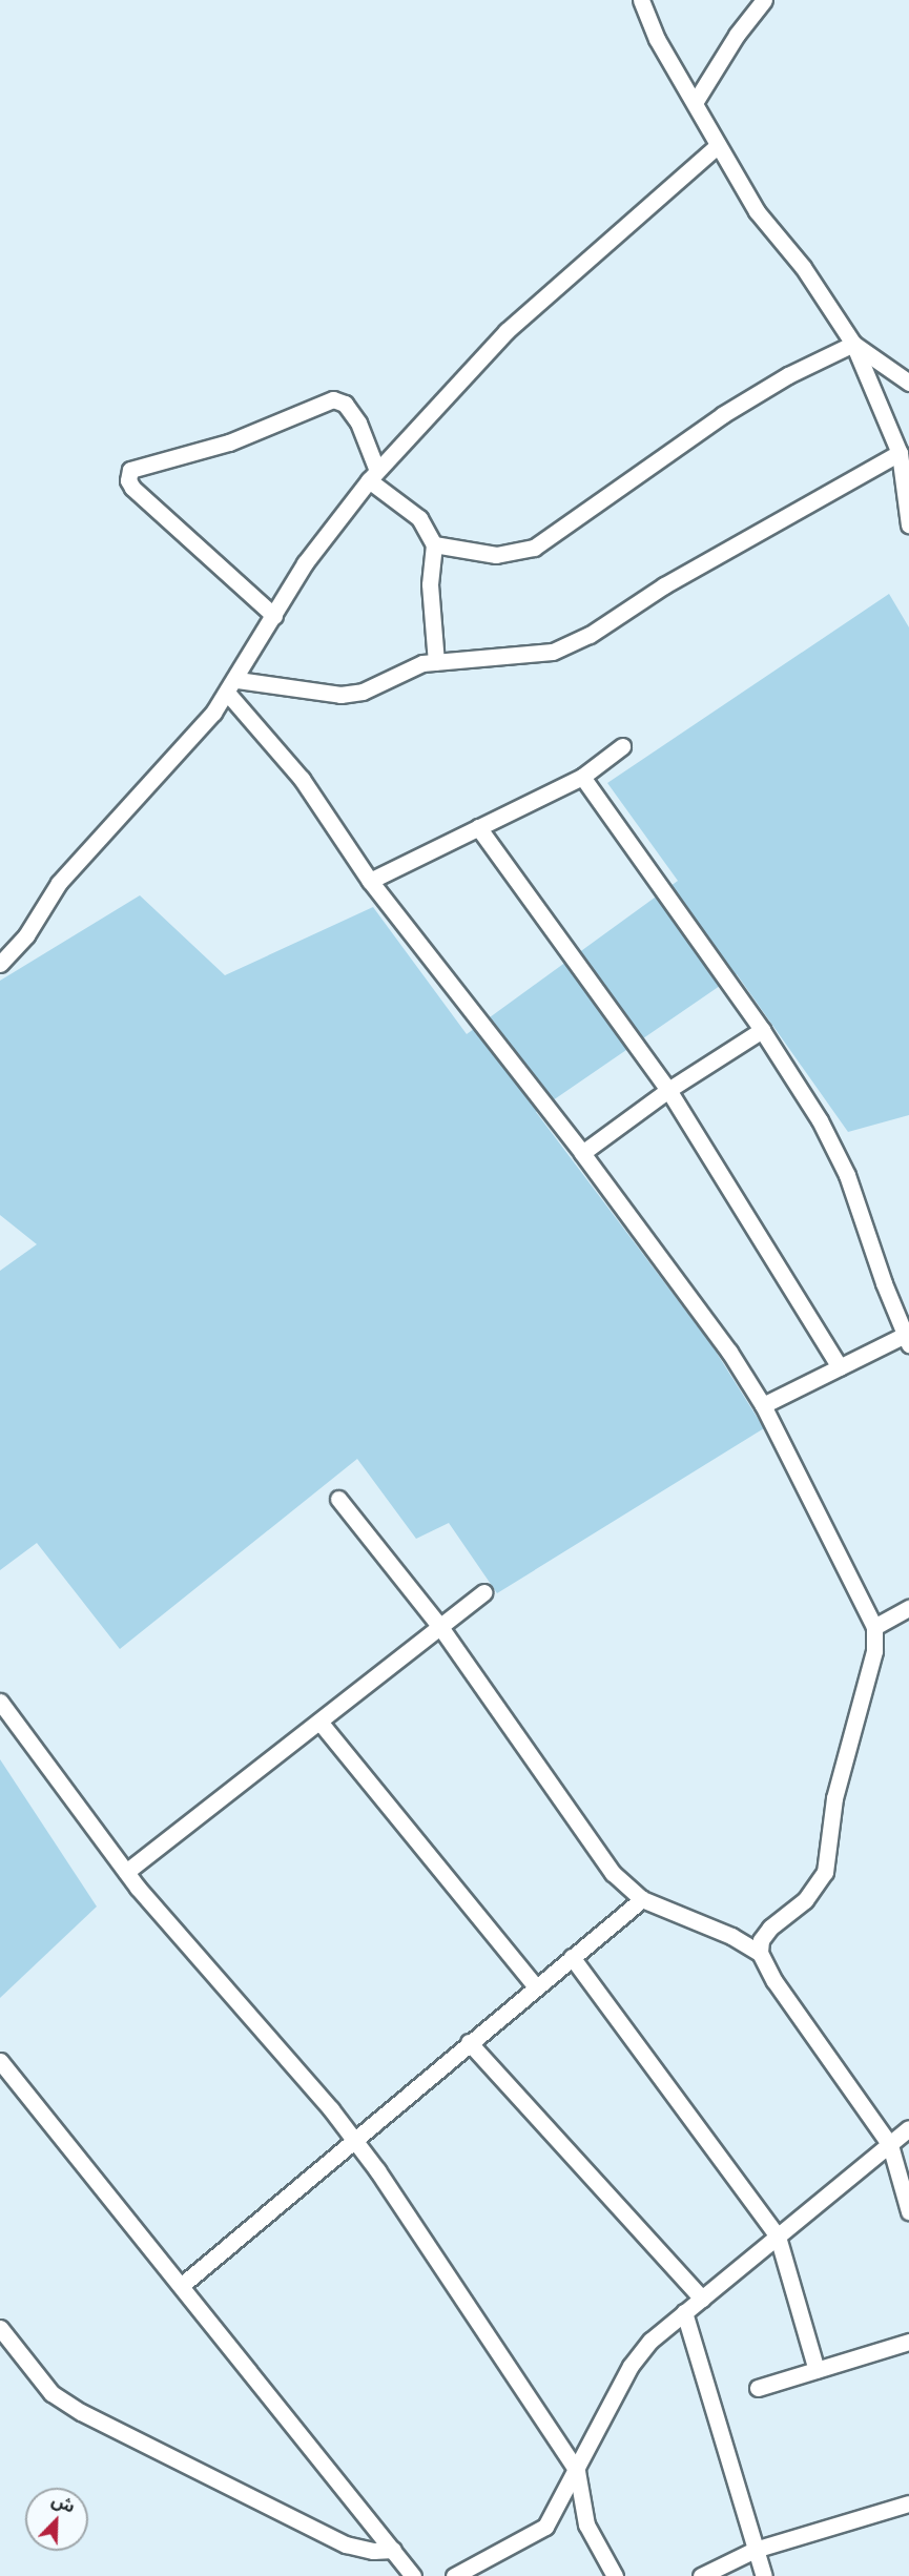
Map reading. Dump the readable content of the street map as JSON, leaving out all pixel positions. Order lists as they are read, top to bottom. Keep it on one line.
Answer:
{"north":"top right"}
